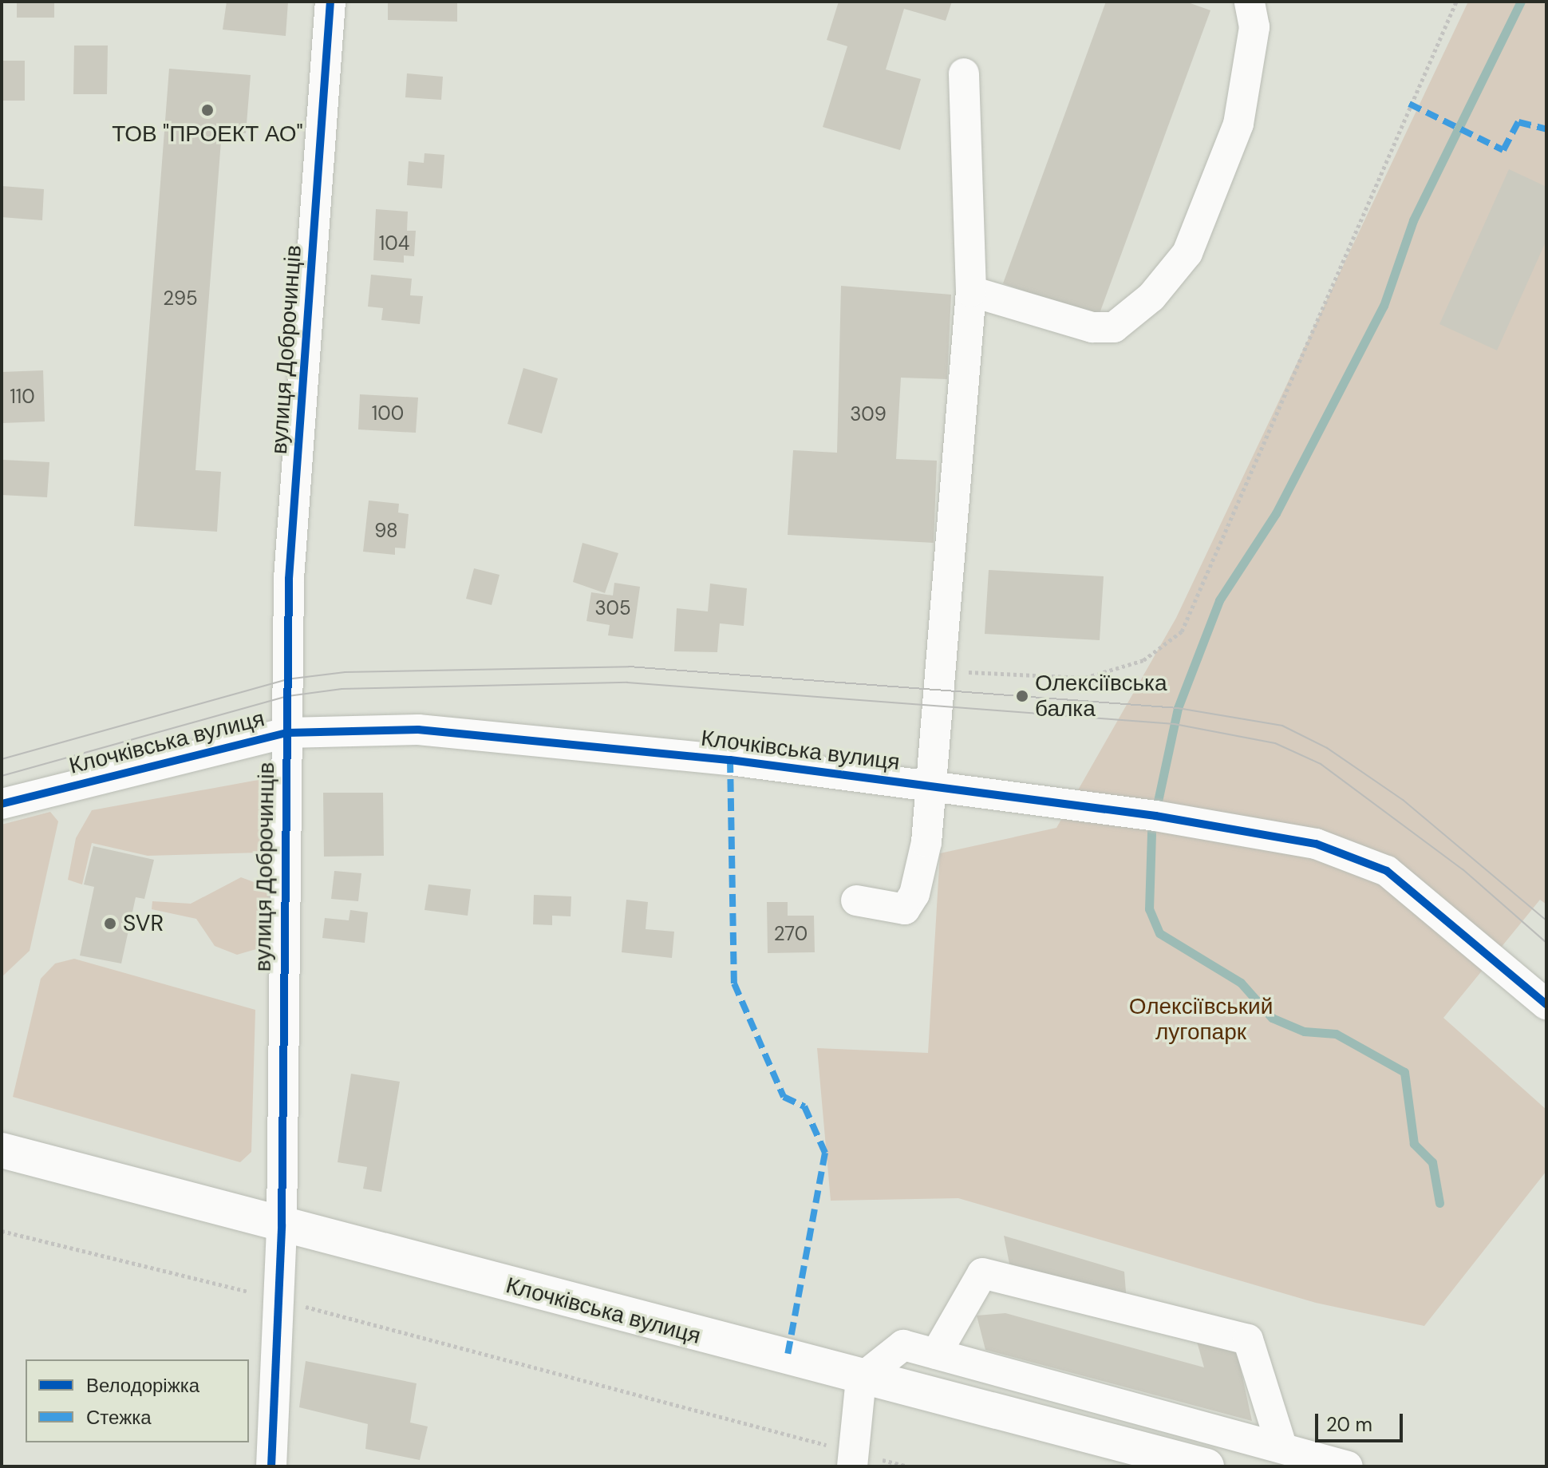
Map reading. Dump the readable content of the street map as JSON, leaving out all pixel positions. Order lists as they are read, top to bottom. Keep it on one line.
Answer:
{"streets":{"main road":["Клочківська вулиця"],"street":["вулиця Доброчинців"]},"crossings":[["вулиця Доброчинців","Клочківська вулиця"]],"parks":["Олексіївський лугопарк"],"places":["ТОВ \"ПРОЕКТ АО\"","Олексіївська балка","SVR"],"house_numbers":["104","295","110","100","309","98","305","270"],"legend":["Велодоріжка","Стежка"],"scale_bar":"20 m"}
